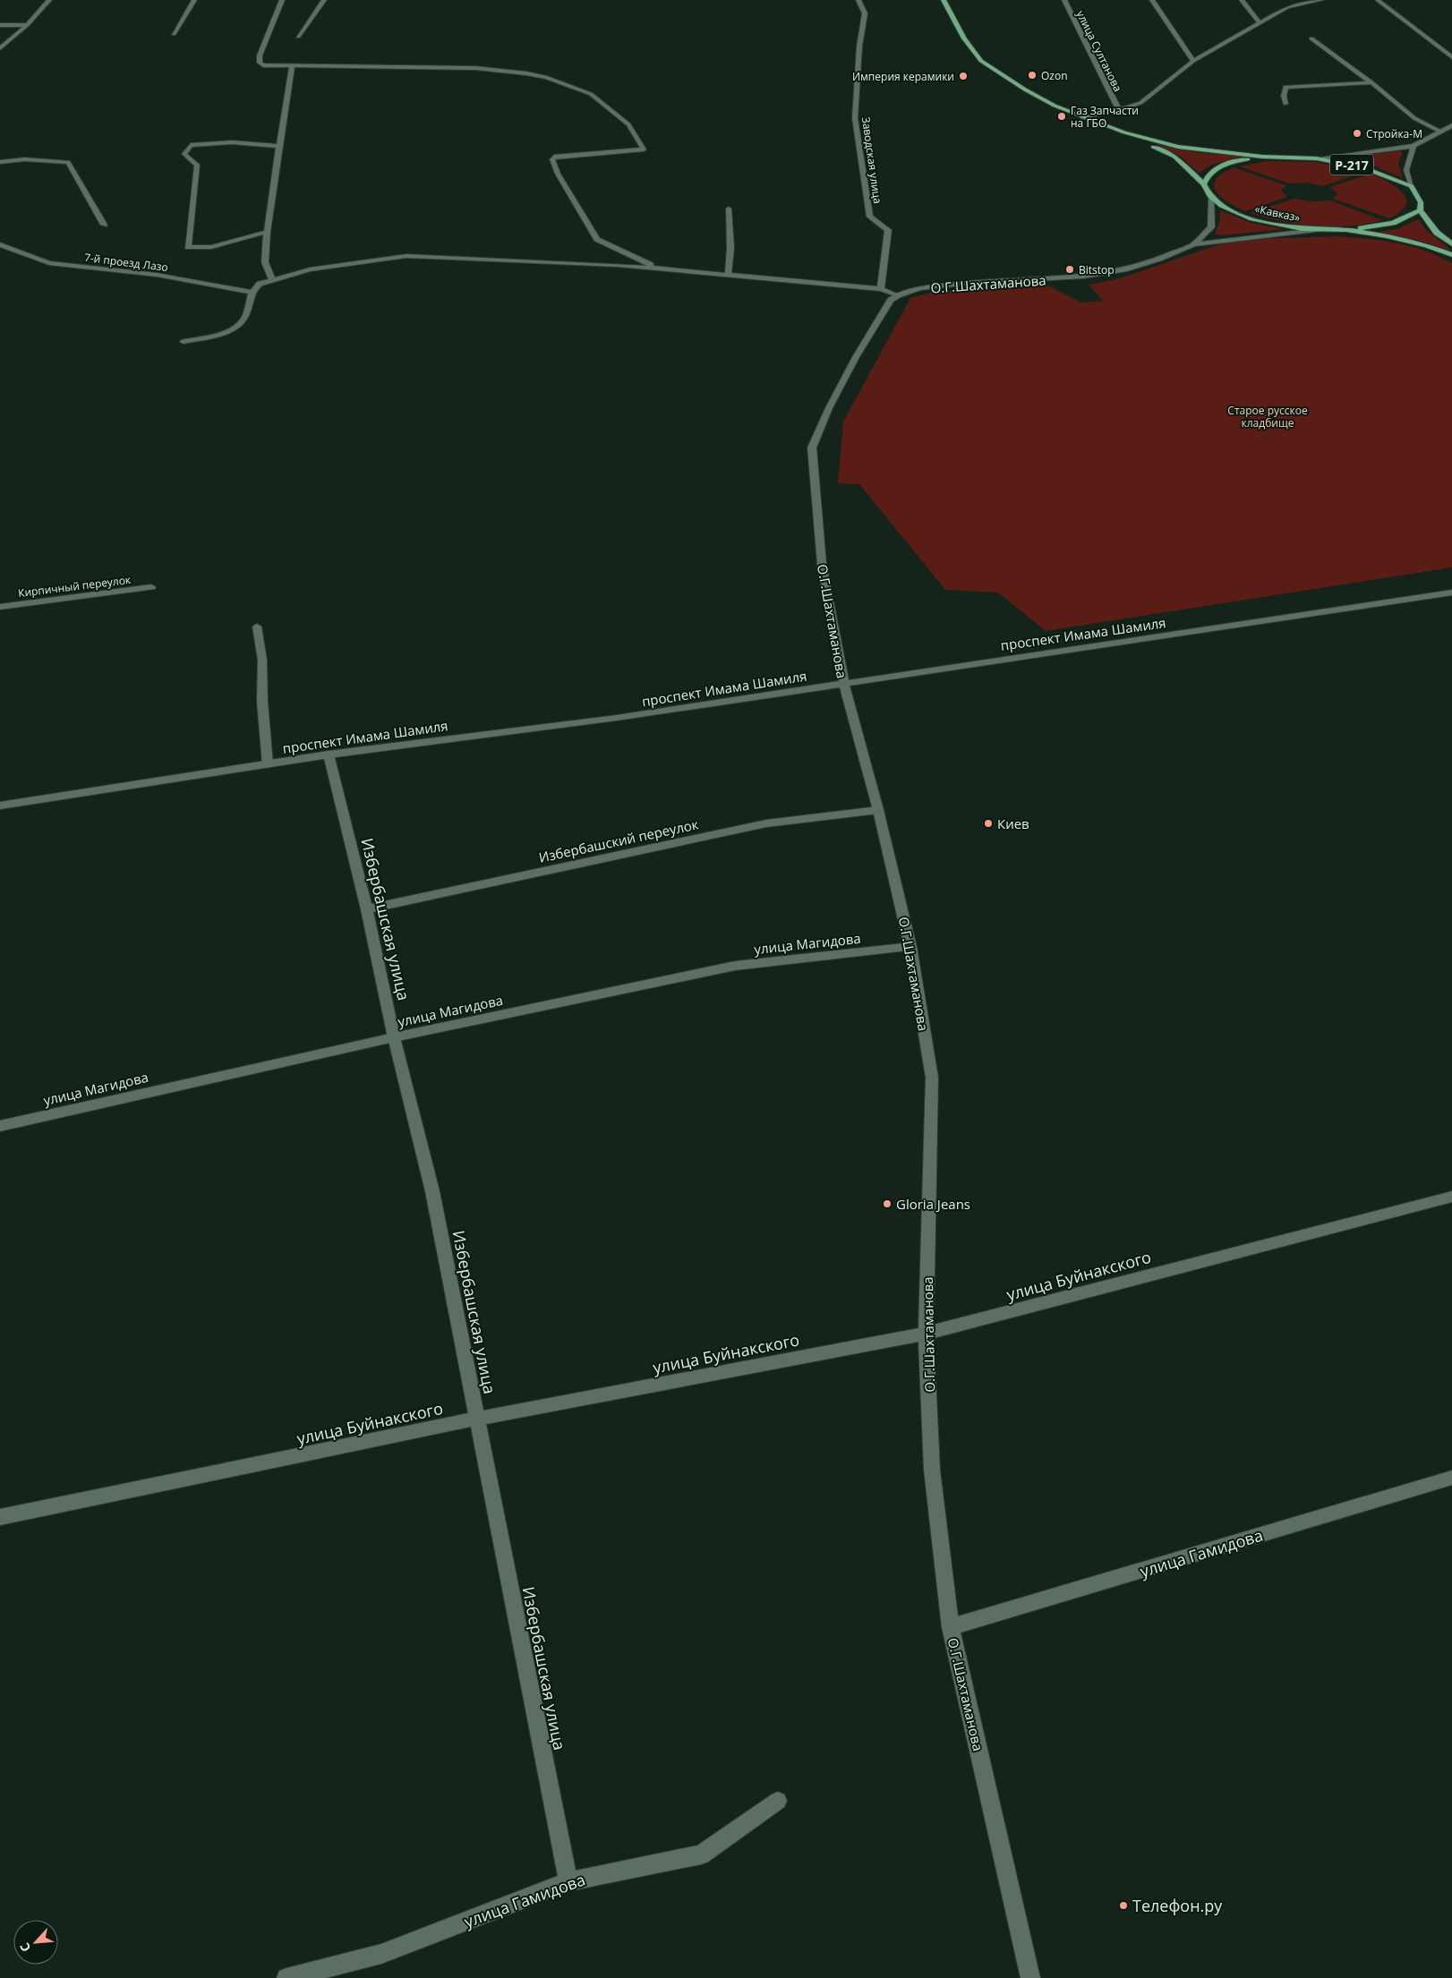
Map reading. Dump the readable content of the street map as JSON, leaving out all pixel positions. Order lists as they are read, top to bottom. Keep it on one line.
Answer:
{"streets":{"highway":["Р-217","«Кавказ»"],"street":["улица Султанова","Заводская улица","7-й проезд Лазо","О.Г.Шахтаманова","Кирпичный переулок","проспект Имама Шамиля","Избербашский переулок","Избербашская улица","улица Магидова","улица Буйнакского","улица Гамидова"]},"crossings":[["Р-217","«Кавказ»"],["Р-217","О.Г.Шахтаманова"],["О.Г.Шахтаманова","проспект Имама Шамиля"],["О.Г.Шахтаманова","Избербашский переулок"],["О.Г.Шахтаманова","улица Магидова"],["О.Г.Шахтаманова","улица Буйнакского"],["О.Г.Шахтаманова","улица Гамидова"],["проспект Имама Шамиля","Избербашская улица"],["Избербашский переулок","Избербашская улица"],["Избербашская улица","улица Магидова"],["Избербашская улица","улица Буйнакского"],["Избербашская улица","улица Гамидова"]],"parks":["Старое русское кладбище"],"places":["Ozon","Империя керамики","Газ Запчасти на ГБО","Стройка-М","Bitstop","Киев","Gloria Jeans","Телефон.ру"],"north":"bottom left"}
